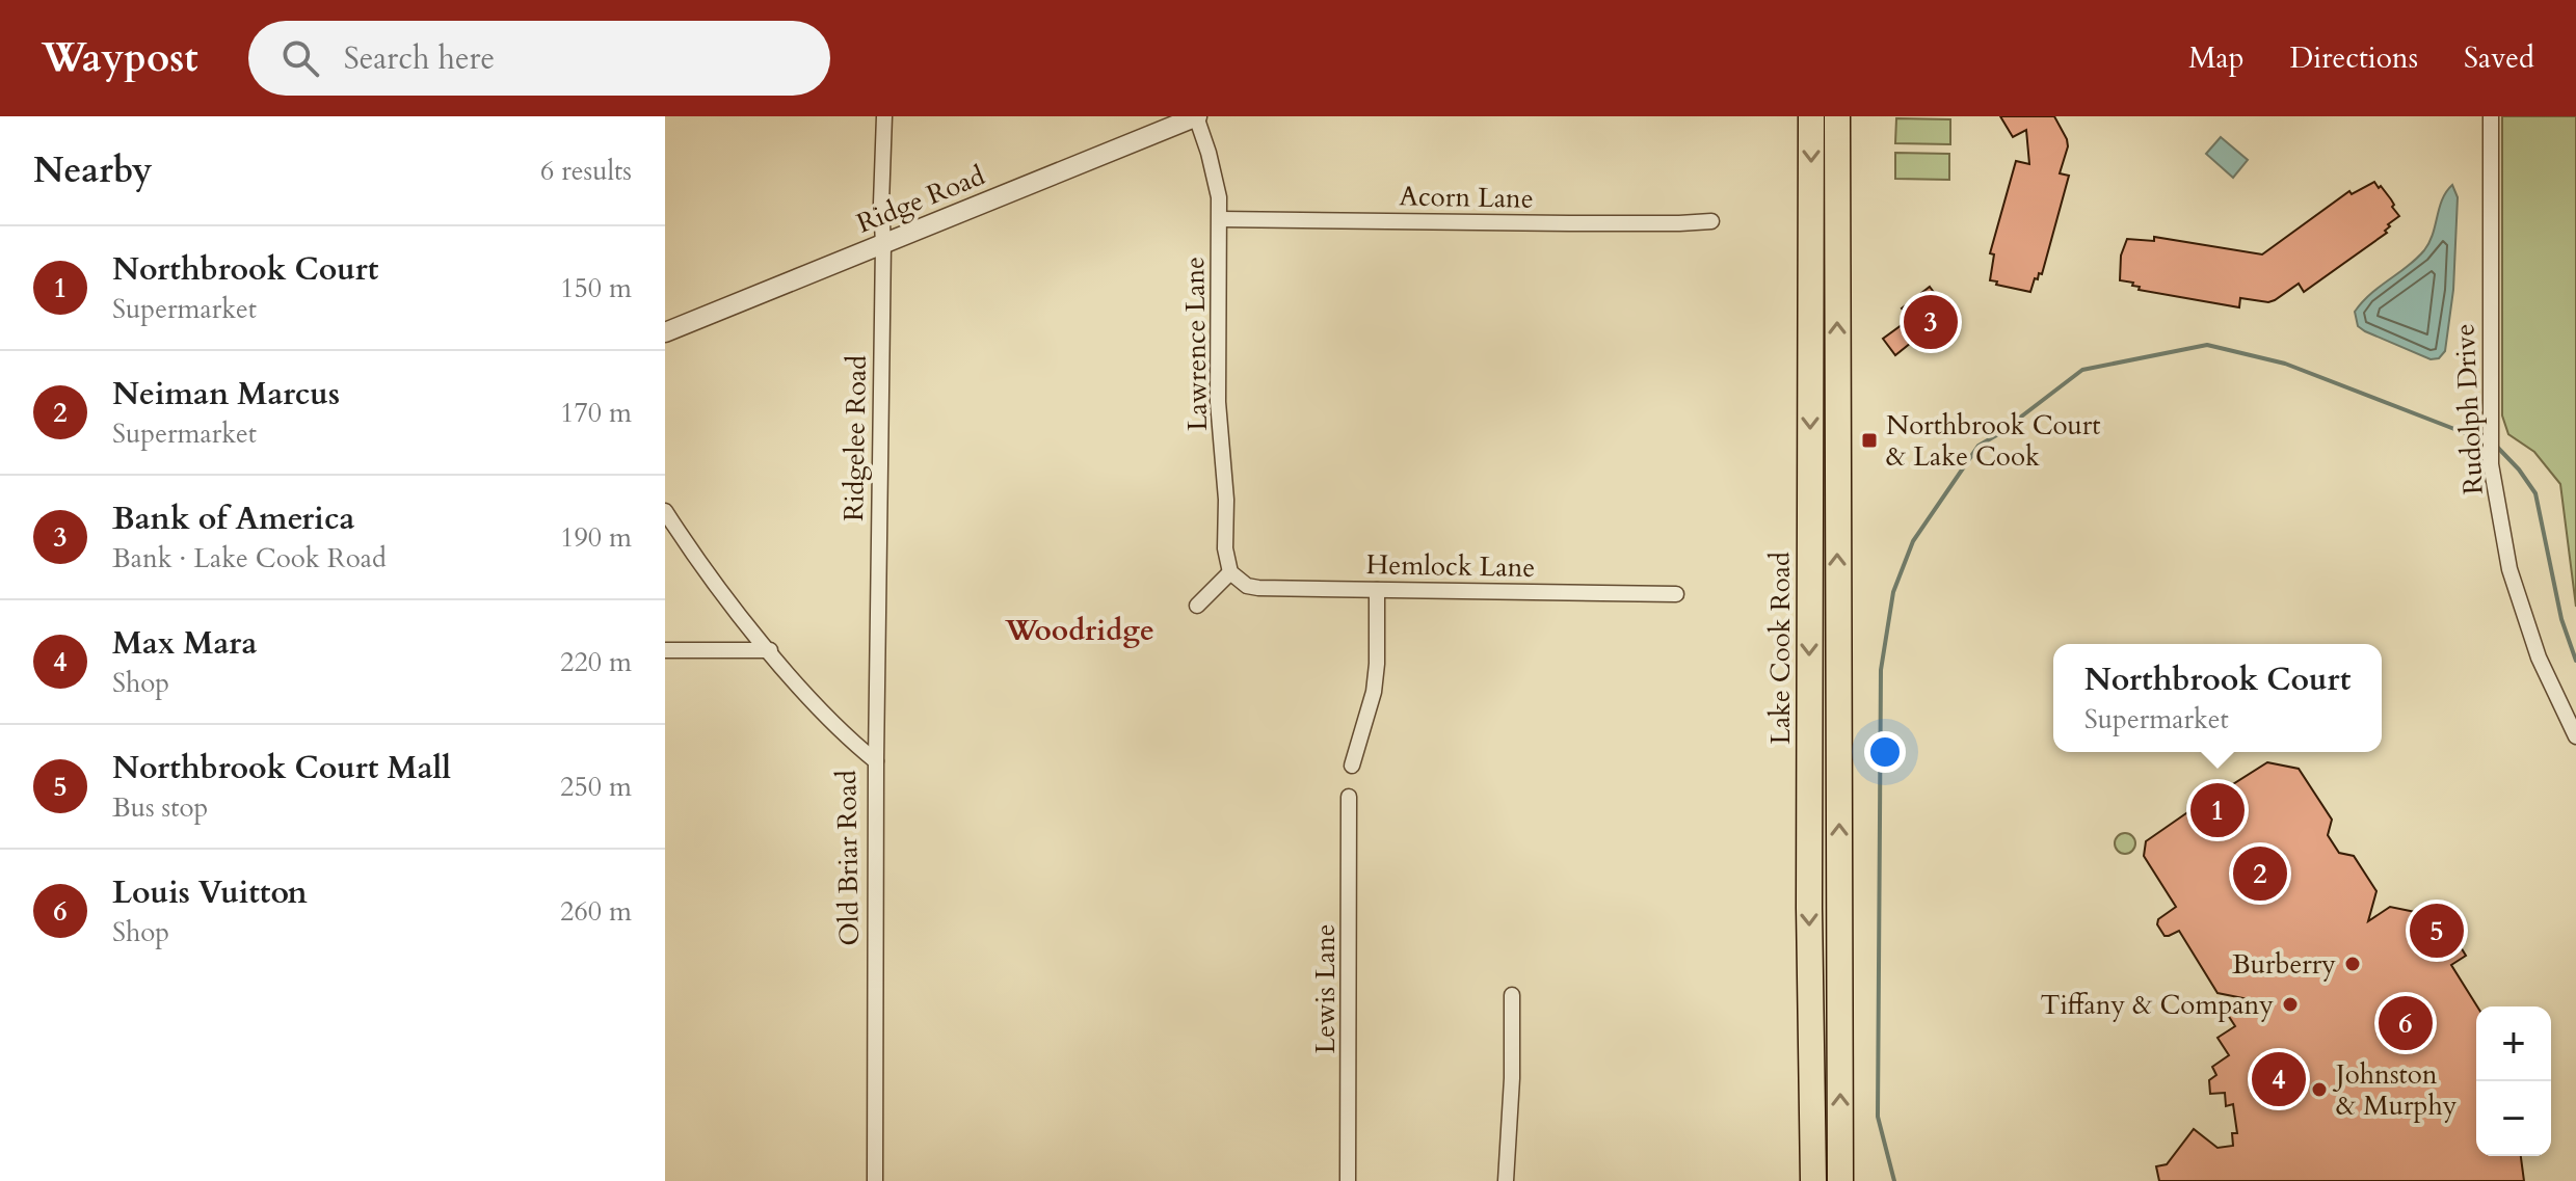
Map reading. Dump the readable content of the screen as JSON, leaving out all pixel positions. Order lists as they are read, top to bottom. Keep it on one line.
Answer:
{"streets":{"main road":["Lake Cook Road"],"street":["Acorn Lane","Ridge Road","Lawrence Lane","Rudolph Drive","Ridgelee Road","Hemlock Lane","Old Briar Road","Lewis Lane"]},"crossings":[["Acorn Lane","Lawrence Lane"],["Ridge Road","Lawrence Lane"],["Ridge Road","Ridgelee Road"],["Lawrence Lane","Hemlock Lane"],["Ridgelee Road","Old Briar Road"]],"districts":["Woodridge"],"places":{"transit":["Northbrook Court & Lake Cook"],"other":["Burberry","Tiffany & Company","Johnston & Murphy"]},"page":{"header":"Waypost","search":"Search here","nav":["Map","Directions","Saved"],"heading":["Nearby","6 results"],"list":[{"mark":"1","name":"Northbrook Court","note":"Supermarket","value":"150 m"},{"mark":"2","name":"Neiman Marcus","note":"Supermarket","value":"170 m"},{"mark":"3","name":"Bank of America","note":"Bank · Lake Cook Road","value":"190 m"},{"mark":"4","name":"Max Mara","note":"Shop","value":"220 m"},{"mark":"5","name":"Northbrook Court Mall","note":"Bus stop","value":"250 m"},{"mark":"6","name":"Louis Vuitton","note":"Shop","value":"260 m"}],"pins":["3","1","2","5","6","4"],"popup":["Northbrook Court","Supermarket"],"map_buttons":["+","−"]}}
